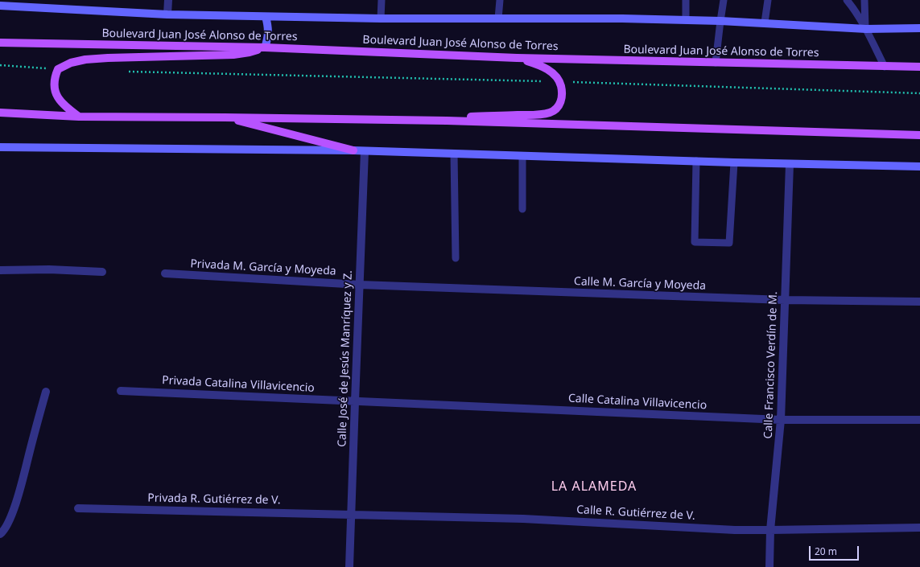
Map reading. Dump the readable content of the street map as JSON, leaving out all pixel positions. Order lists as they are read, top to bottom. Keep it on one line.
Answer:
{"streets":{"main road":["Boulevard Juan José Alonso de Torres"],"street":["Privada M. García y Moyeda","Calle M. García y Moyeda","Calle José de Jesús Manríquez y Z.","Calle Francisco Verdín de M.","Privada Catalina Villavicencio","Calle Catalina Villavicencio","Privada R. Gutiérrez de V.","Calle R. Gutiérrez de V."]},"crossings":[["Privada M. García y Moyeda","Calle M. García y Moyeda"],["Privada M. García y Moyeda","Calle José de Jesús Manríquez y Z."],["Calle M. García y Moyeda","Calle José de Jesús Manríquez y Z."],["Calle M. García y Moyeda","Calle Francisco Verdín de M."],["Calle José de Jesús Manríquez y Z.","Privada Catalina Villavicencio"],["Calle José de Jesús Manríquez y Z.","Calle Catalina Villavicencio"],["Calle José de Jesús Manríquez y Z.","Privada R. Gutiérrez de V."],["Calle José de Jesús Manríquez y Z.","Calle R. Gutiérrez de V."],["Calle Francisco Verdín de M.","Calle Catalina Villavicencio"],["Calle Francisco Verdín de M.","Calle R. Gutiérrez de V."],["Privada Catalina Villavicencio","Calle Catalina Villavicencio"],["Privada R. Gutiérrez de V.","Calle R. Gutiérrez de V."]],"districts":["LA ALAMEDA"],"scale_bar":"20 m"}
